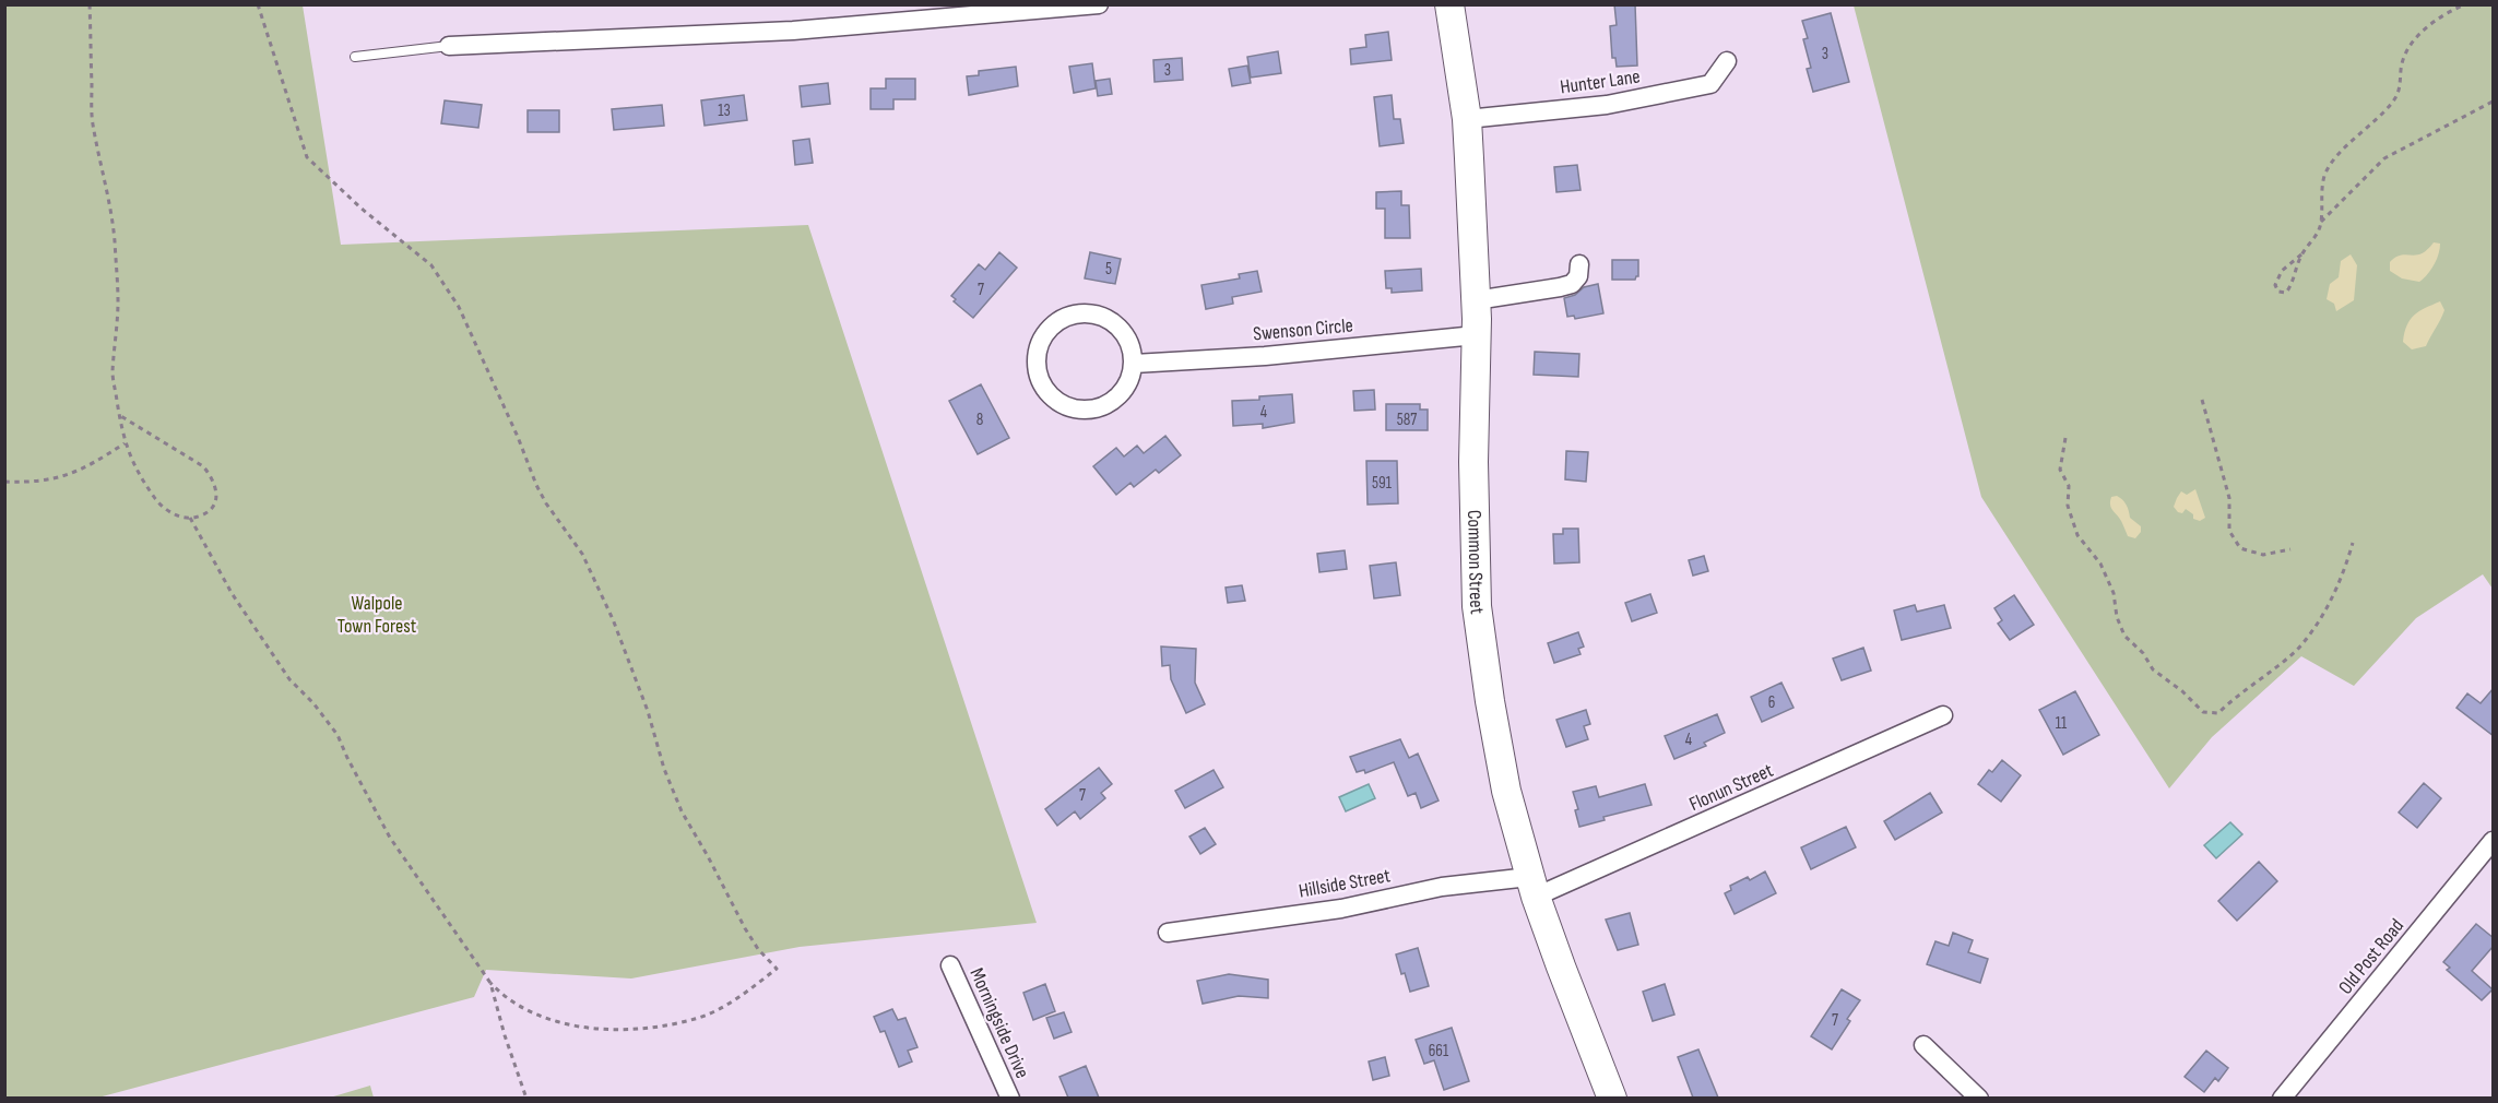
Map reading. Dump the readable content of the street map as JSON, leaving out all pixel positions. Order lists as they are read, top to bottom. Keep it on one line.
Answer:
{"streets":{"main road":["Common Street"],"street":["Hunter Lane","Swenson Circle","Flonun Street","Hillside Street","Old Post Road","Morningside Drive"]},"crossings":[["Hunter Lane","Common Street"],["Swenson Circle","Common Street"],["Common Street","Flonun Street"],["Common Street","Hillside Street"],["Flonun Street","Hillside Street"]],"parks":["Walpole Town Forest"],"house_numbers":["3","3","13","5","7","4","8","587","591","6","11","4","7","7","661"]}
